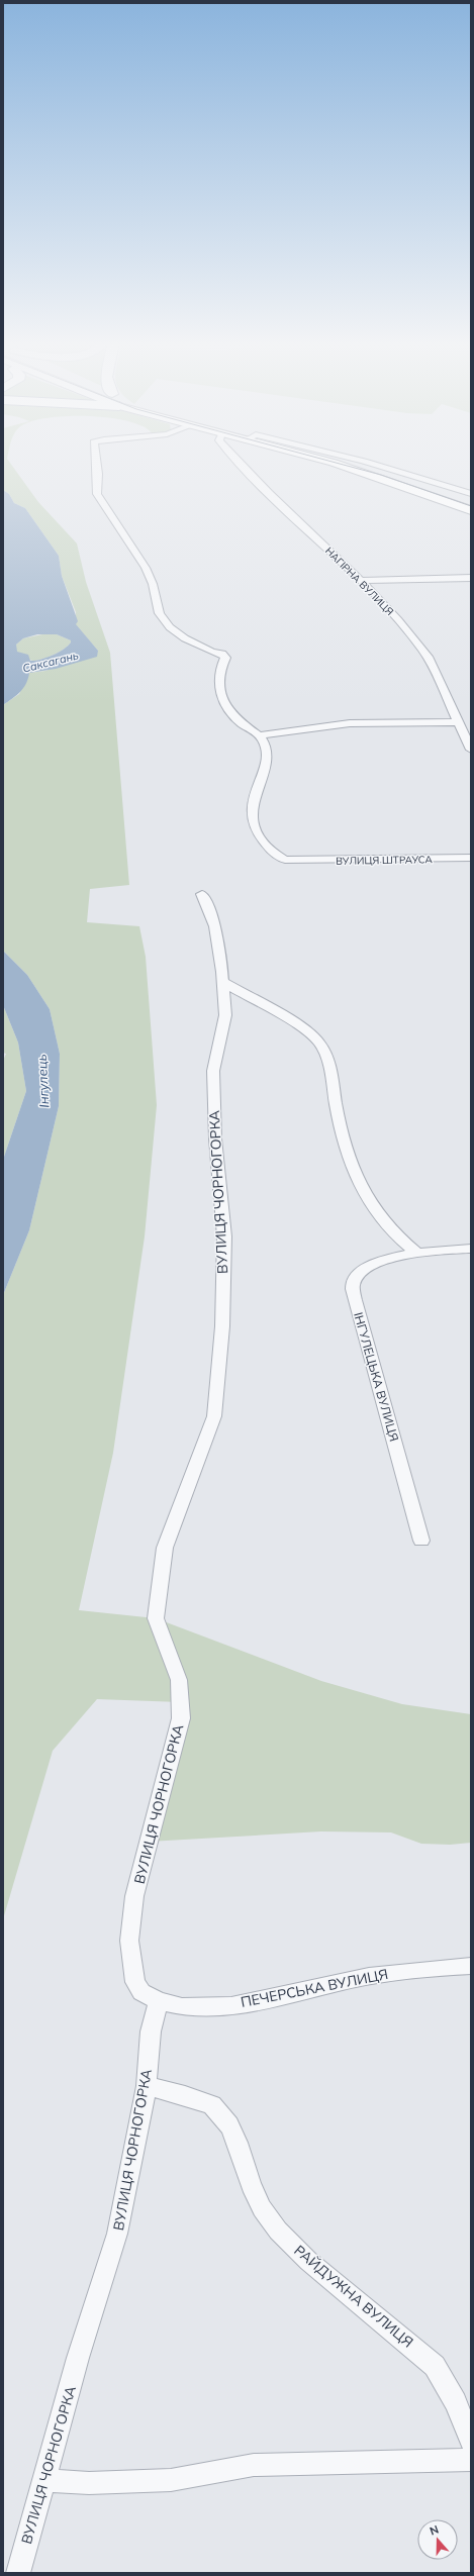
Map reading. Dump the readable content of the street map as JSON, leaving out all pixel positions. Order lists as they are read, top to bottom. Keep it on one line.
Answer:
{"streets":{"street":["НАГІРНА ВУЛИЦЯ","ВУЛИЦЯ ШТРАУСА","ВУЛИЦЯ ЧОРНОГОРКА","ІНГУЛЕЦЬКА ВУЛИЦЯ","ПЕЧЕРСЬКА ВУЛИЦЯ","РАЙДУЖНА ВУЛИЦЯ"]},"crossings":[["ВУЛИЦЯ ЧОРНОГОРКА","ПЕЧЕРСЬКА ВУЛИЦЯ"],["ВУЛИЦЯ ЧОРНОГОРКА","РАЙДУЖНА ВУЛИЦЯ"]],"water":["Саксагань","Інгулець"],"north":"top"}
